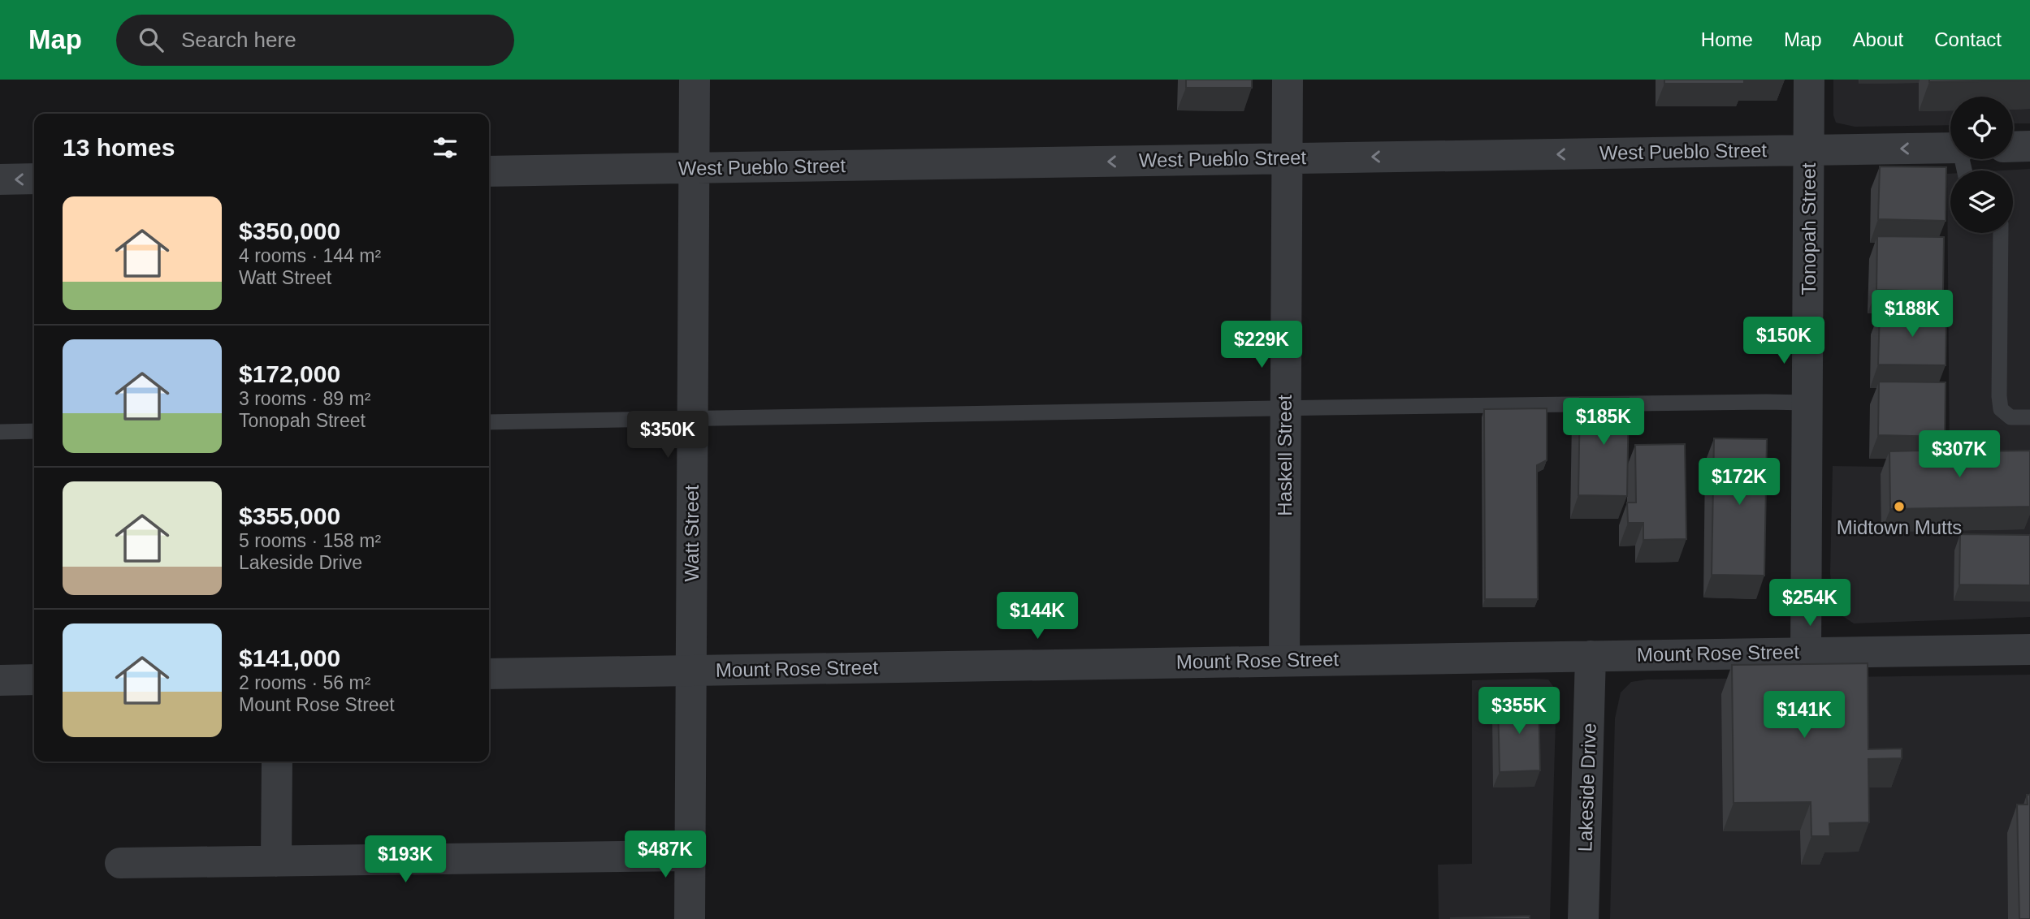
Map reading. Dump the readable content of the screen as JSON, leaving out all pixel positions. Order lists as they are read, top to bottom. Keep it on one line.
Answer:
{"streets":{"street":["West Pueblo Street","Tonopah Street","Haskell Street","Watt Street","Mount Rose Street","Lakeside Drive"]},"crossings":[["West Pueblo Street","Tonopah Street"],["West Pueblo Street","Haskell Street"],["West Pueblo Street","Watt Street"],["Tonopah Street","Mount Rose Street"],["Haskell Street","Mount Rose Street"],["Watt Street","Mount Rose Street"],["Mount Rose Street","Lakeside Drive"]],"one_way":["West Pueblo Street"],"places":["Midtown Mutts"],"page":{"header":"Map","search":"Search here","nav":["Home","Map","About","Contact"],"heading":"13 homes","list":[{"name":"$350,000","note":"4 rooms · 144 m² · Watt Street"},{"name":"$172,000","note":"3 rooms · 89 m² · Tonopah Street"},{"name":"$355,000","note":"5 rooms · 158 m² · Lakeside Drive"},{"name":"$141,000","note":"2 rooms · 56 m² · Mount Rose Street"}],"price":["$188K","$150K","$229K","$185K","$350K","$307K","$172K","$254K","$144K","$355K","$141K","$487K","$193K"]}}
